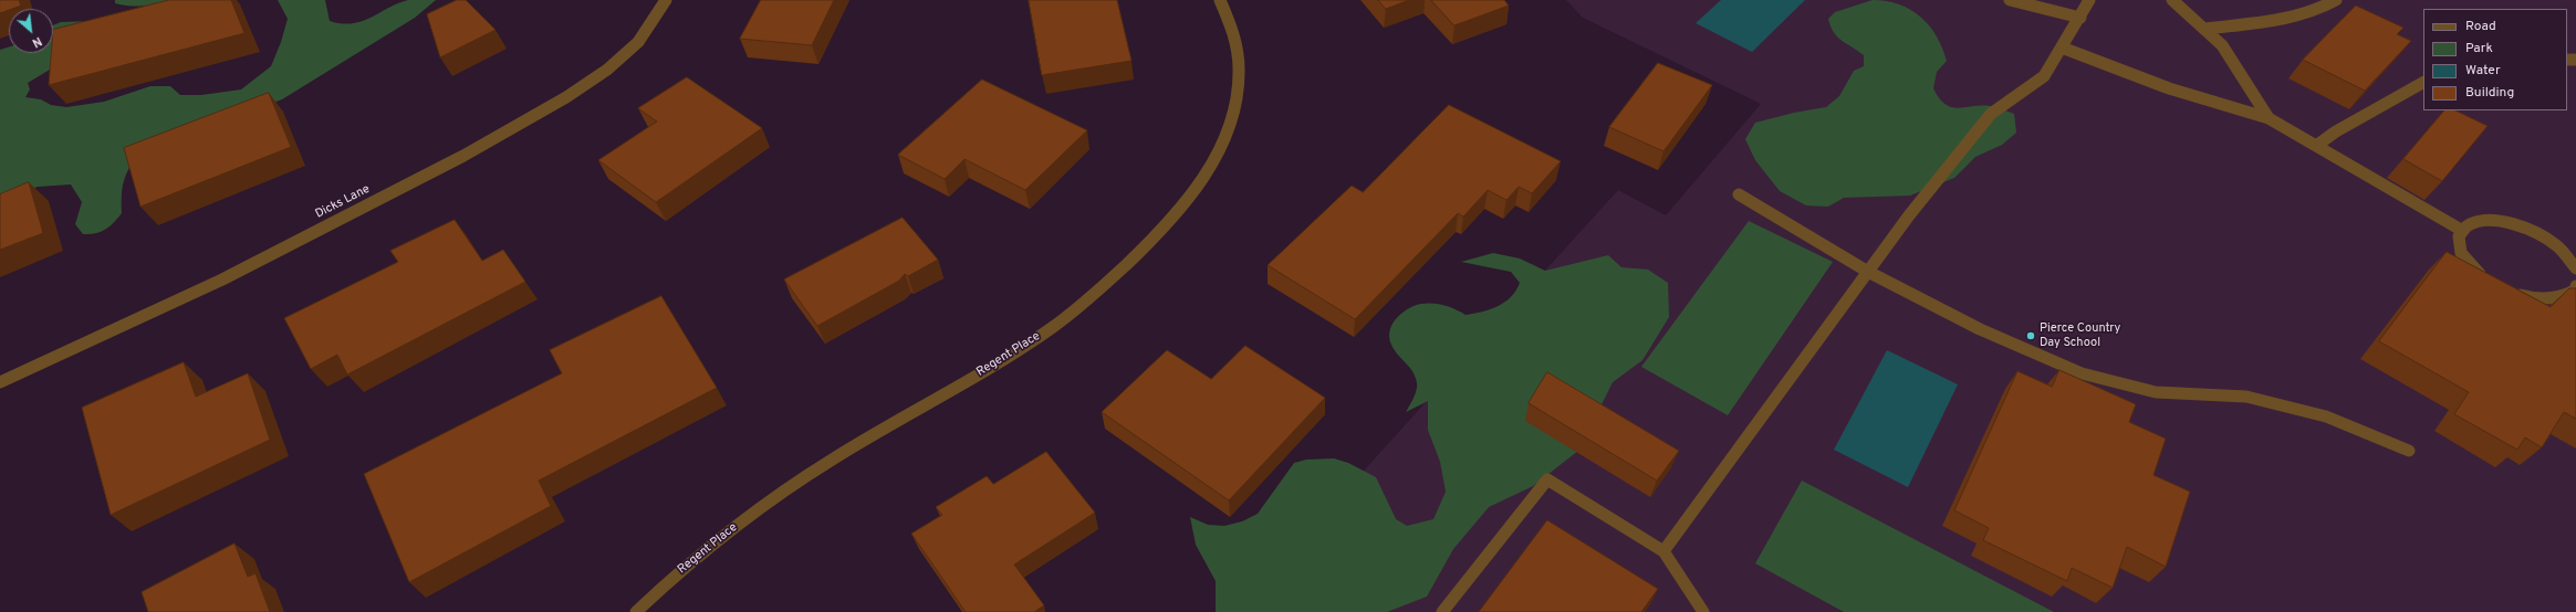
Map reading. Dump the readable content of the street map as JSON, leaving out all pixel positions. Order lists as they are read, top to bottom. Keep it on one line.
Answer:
{"streets":{"street":["Dicks Lane","Regent Place"]},"places":["Pierce Country Day School"],"legend":["Road","Park","Water","Building"],"north":"bottom right"}
